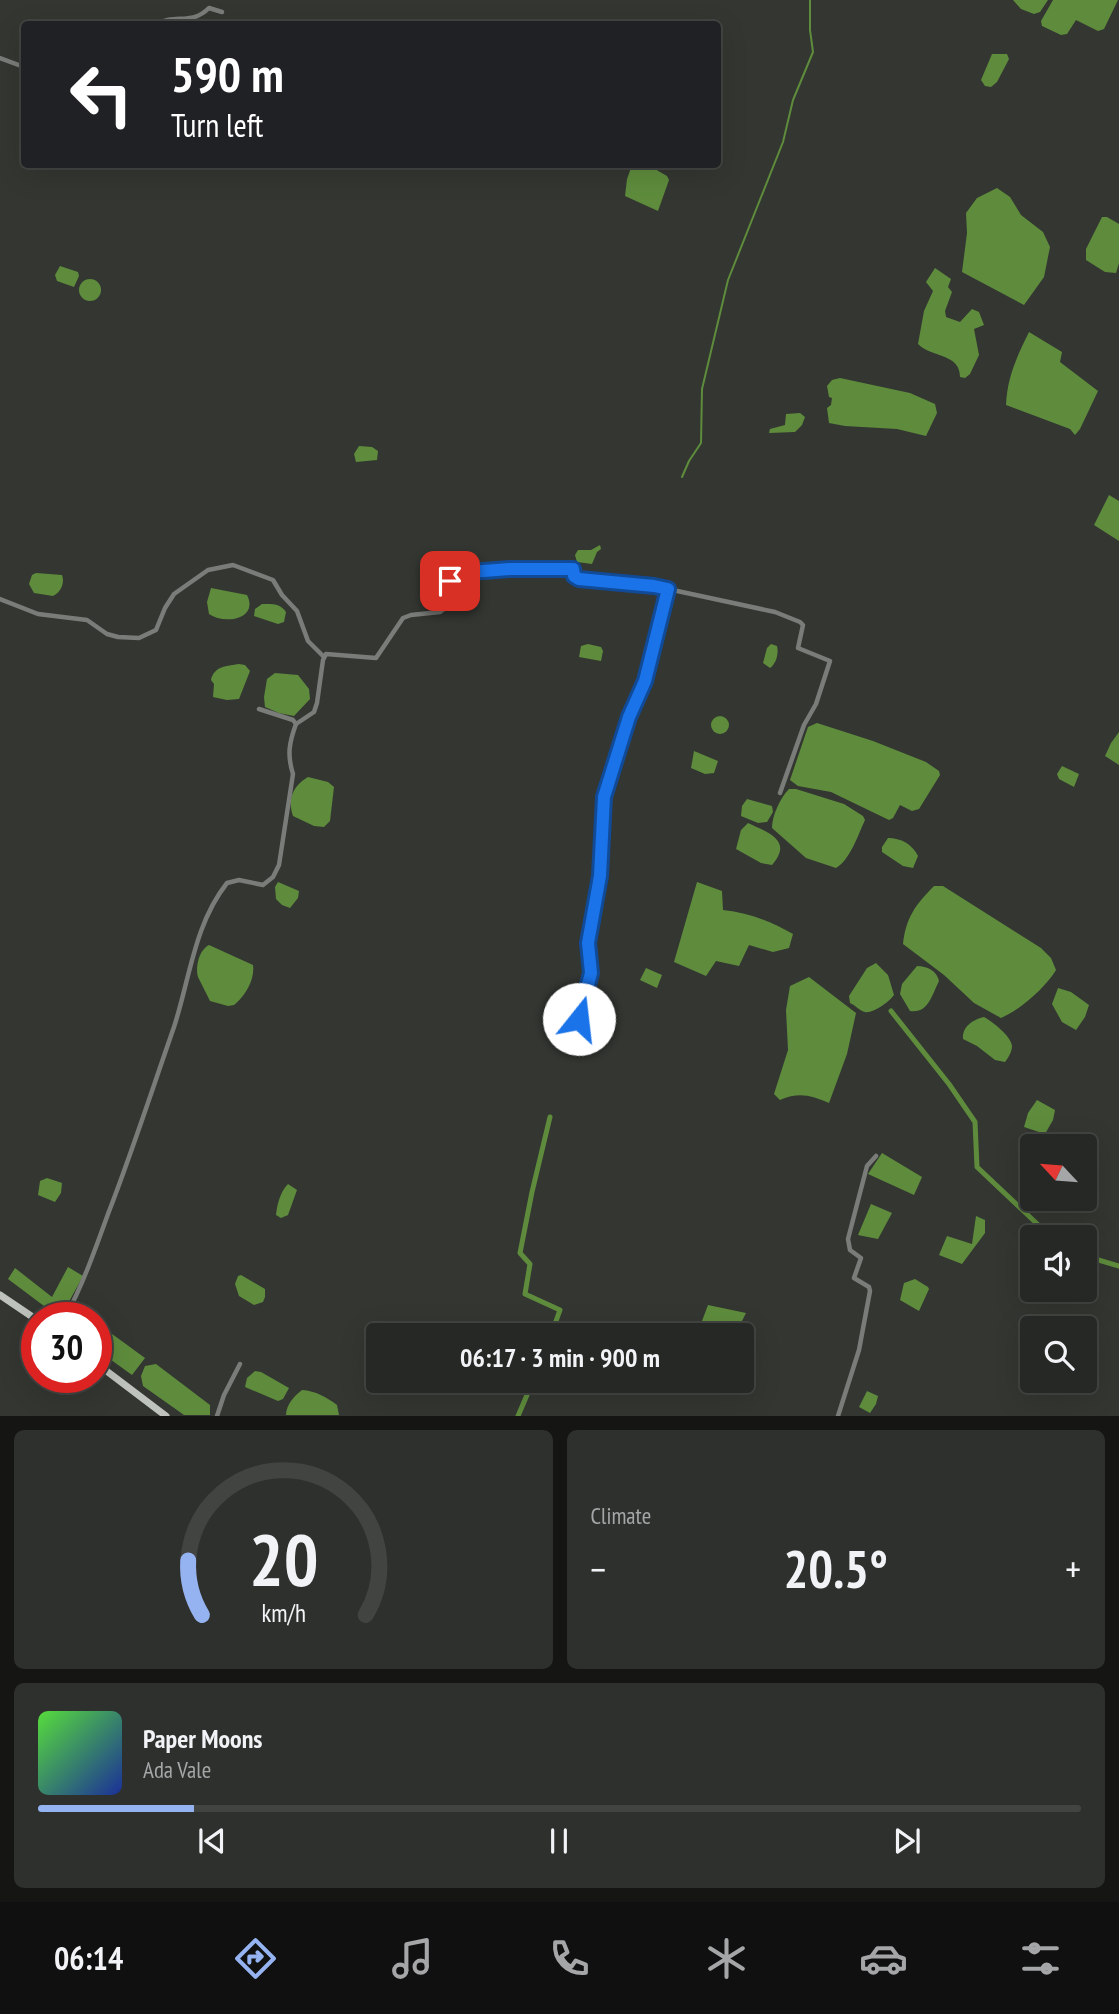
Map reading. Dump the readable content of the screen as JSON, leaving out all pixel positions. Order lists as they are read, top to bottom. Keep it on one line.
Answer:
{"north":"top left","page":{"turn":["590 m","Turn left"],"limit":"30","trip":"06:17 · 3 min · 900 m","tile":"Climate","heat":["−","20.5°","+"],"song":["Paper Moons","Ada Vale"],"tabs":"06:14","gauge":["20","km/h"]}}
